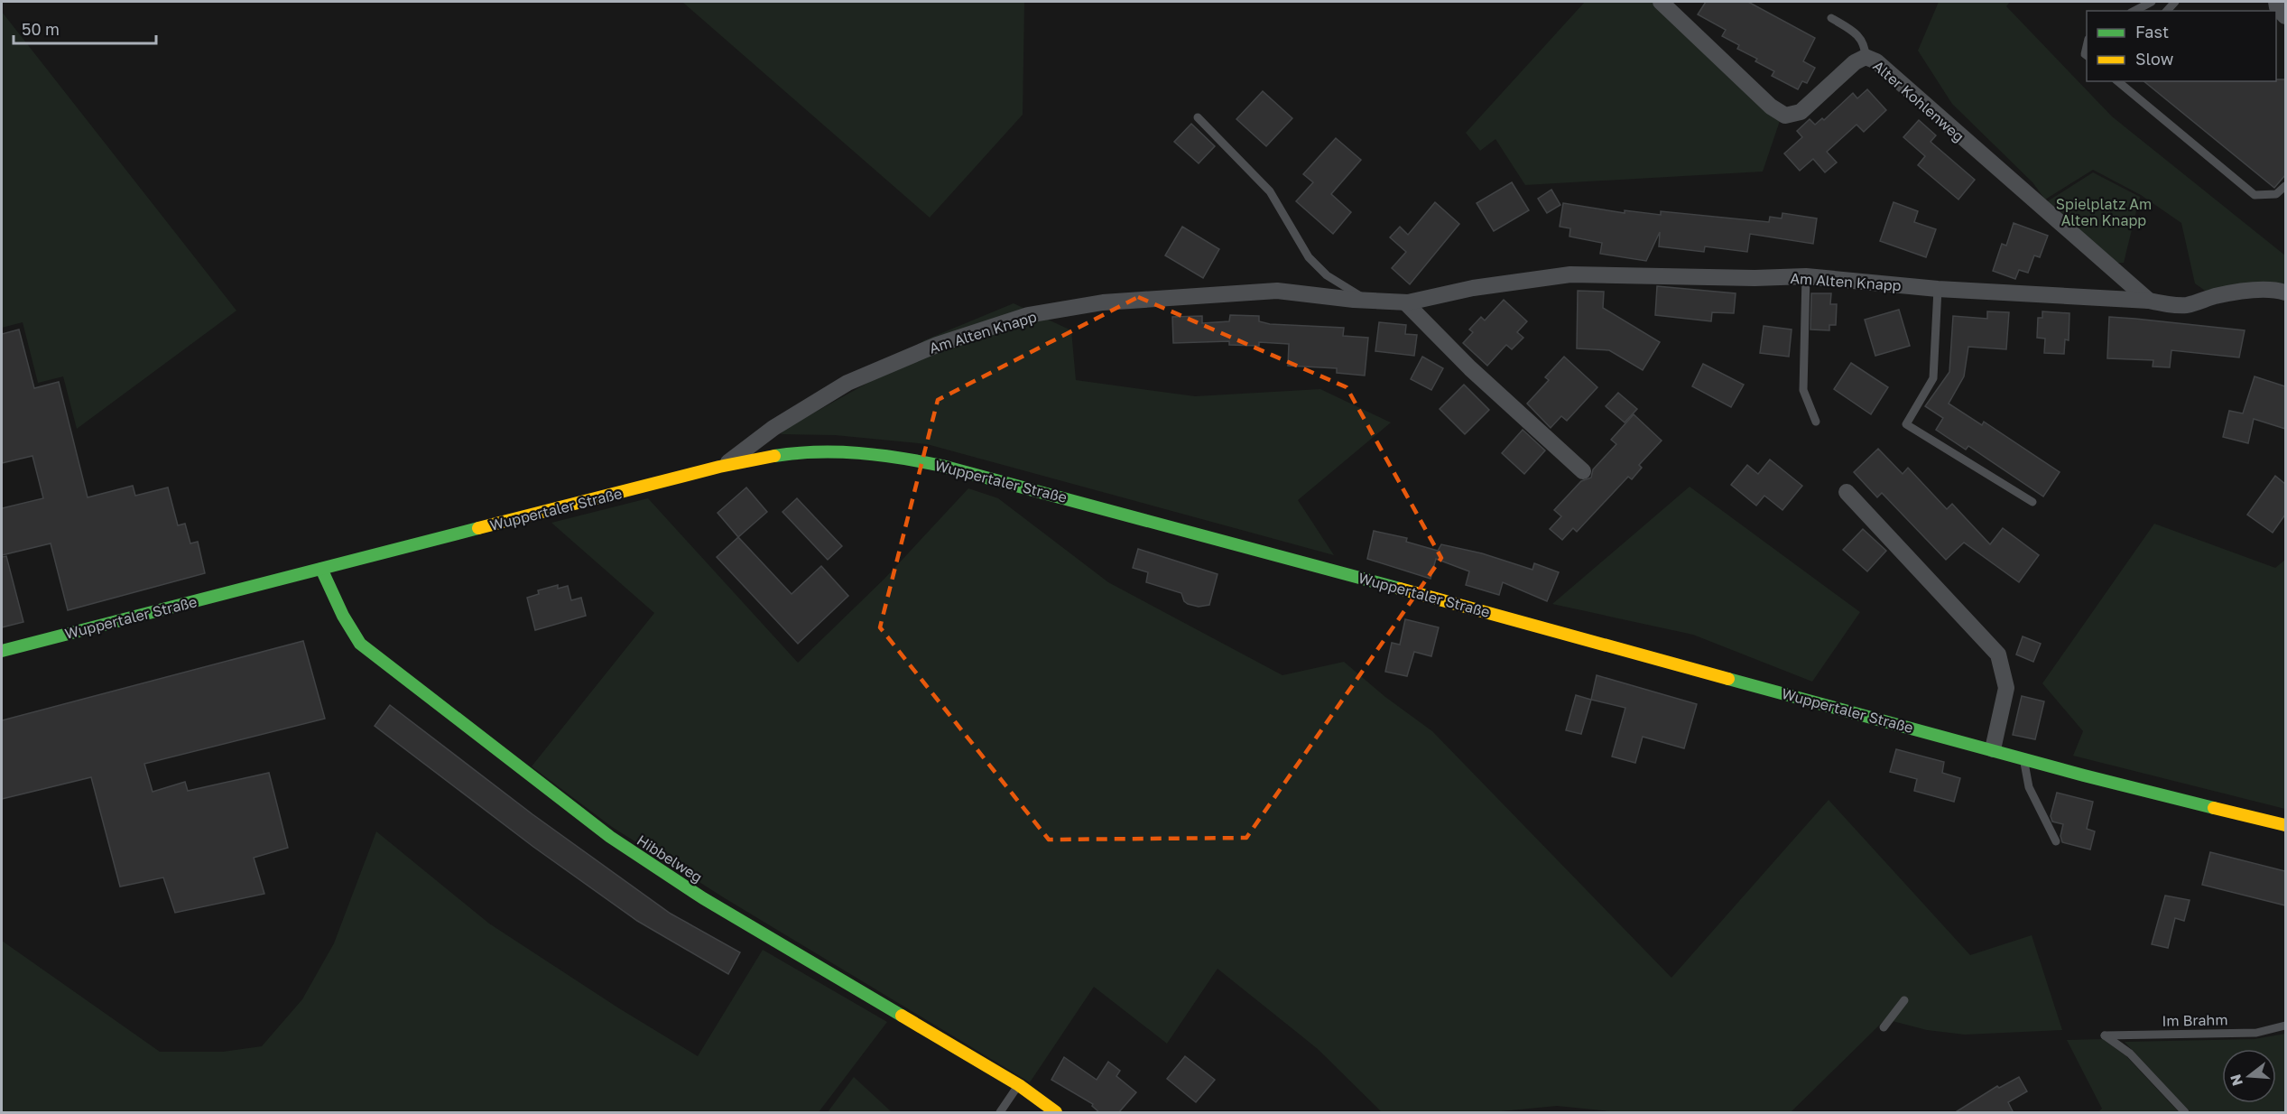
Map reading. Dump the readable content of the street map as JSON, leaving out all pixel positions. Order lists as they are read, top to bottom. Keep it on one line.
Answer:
{"streets":{"main road":["Wuppertaler Straße","Hibbelweg"],"street":["Alter Kohlenweg","Am Alten Knapp"],"lane":["Im Brahm"]},"crossings":[["Alter Kohlenweg","Am Alten Knapp"],["Am Alten Knapp","Wuppertaler Straße"],["Wuppertaler Straße","Hibbelweg"]],"parks":["Spielplatz Am Alten Knapp"],"legend":["Fast","Slow"],"scale_bar":"50 m","north":"left"}
